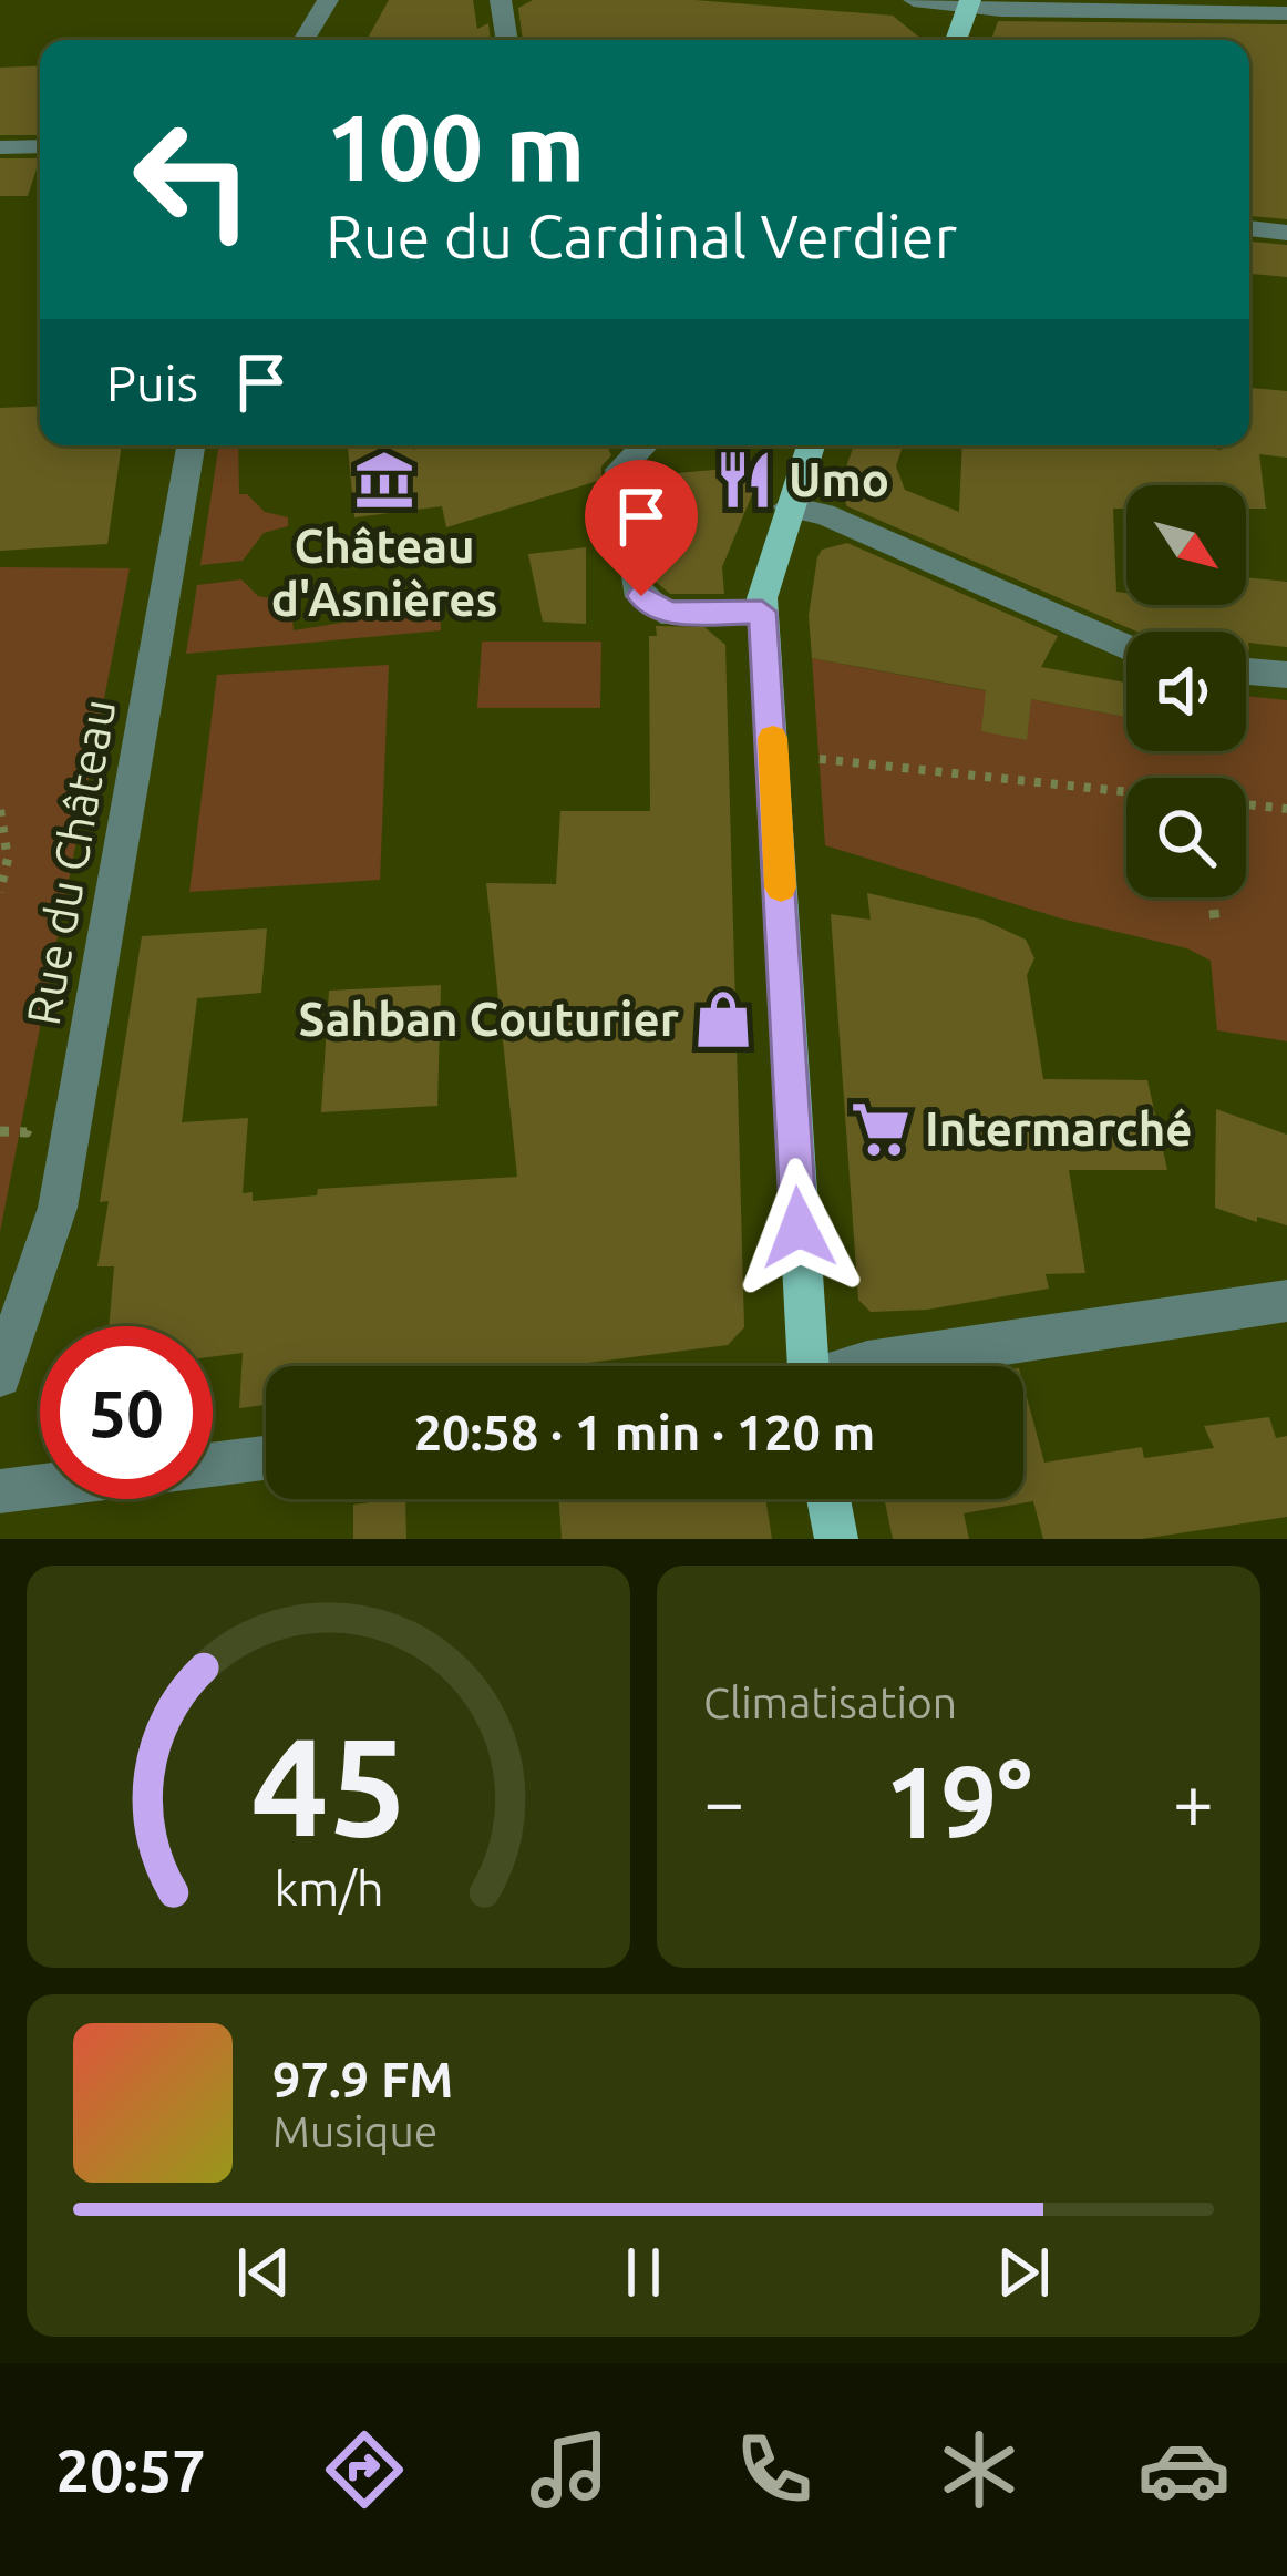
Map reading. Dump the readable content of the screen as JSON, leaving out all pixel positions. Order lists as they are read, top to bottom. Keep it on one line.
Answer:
{"streets":{"street":["Rue du Château"]},"places":{"museum":["Château d'Asnières"],"restaurant":["Umo"],"shop":["Sahban Couturier"],"supermarket":["Intermarché"]},"north":"bottom right","page":{"turn":["100 m","Rue du Cardinal Verdier"],"then":"Puis","limit":"50","trip":"20:58 · 1 min · 120 m","tile":"Climatisation","heat":["−","19°","+"],"song":["97.9 FM","Musique"],"tabs":"20:57","gauge":["45","km/h"]}}
